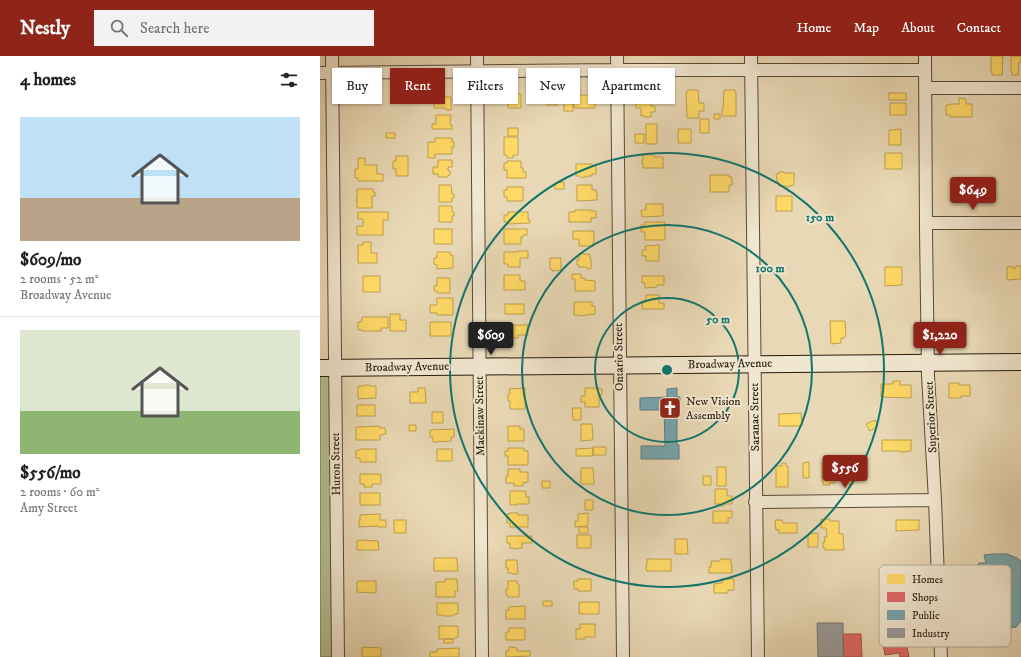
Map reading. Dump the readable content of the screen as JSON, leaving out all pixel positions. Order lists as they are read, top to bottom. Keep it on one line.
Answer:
{"streets":{"street":["Ontario Street","Broadway Avenue","Mackinaw Street","Saranac Street","Superior Street","Huron Street"]},"crossings":[["Ontario Street","Broadway Avenue"],["Broadway Avenue","Mackinaw Street"],["Broadway Avenue","Saranac Street"],["Broadway Avenue","Superior Street"],["Broadway Avenue","Huron Street"]],"places":{"church":["New Vision Assembly"]},"legend":["Homes","Shops","Public","Industry"],"page":{"header":"Nestly","search":"Search here","nav":["Home","Map","About","Contact"],"heading":"4 homes","chip":["Buy","Rent","Filters","New","Apartment"],"list":[{"name":"$609/mo","note":"2 rooms · 52 m² · Broadway Avenue"},{"name":"$556/mo","note":"2 rooms · 60 m² · Amy Street"}],"price":["$649","$609","$1,220","$556"]},"rings":["150 m","100 m","50 m"]}
